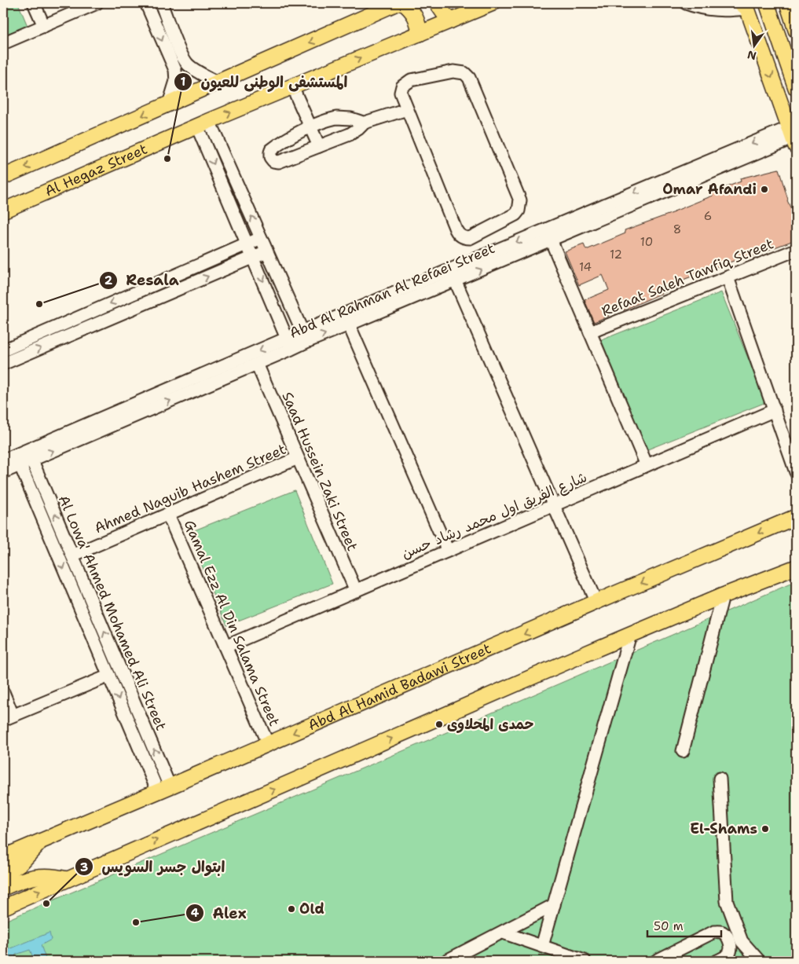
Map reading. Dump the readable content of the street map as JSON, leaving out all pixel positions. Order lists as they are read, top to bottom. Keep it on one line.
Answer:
{"streets":{"main road":["Al Hegaz Street","Abd Al Hamid Badawi Street"],"street":["Refaat Saleh Tawfiq Street","Abd Al Rahman Al Refaei Street","Saad Hussein Zaki Street","Ahmed Naguib Hashem Street","شارع الفريق اول محمد رشاد حسن","Al Lowa' Ahmed Mohamed Ali Street","Gamal Ezz Al Din Salama Street"]},"crossings":[["Abd Al Rahman Al Refaei Street","Saad Hussein Zaki Street"],["Abd Al Rahman Al Refaei Street","Al Lowa' Ahmed Mohamed Ali Street"],["Saad Hussein Zaki Street","Ahmed Naguib Hashem Street"],["Saad Hussein Zaki Street","شارع الفريق اول محمد رشاد حسن"],["Ahmed Naguib Hashem Street","Al Lowa' Ahmed Mohamed Ali Street"],["Ahmed Naguib Hashem Street","Gamal Ezz Al Din Salama Street"],["شارع الفريق اول محمد رشاد حسن","Gamal Ezz Al Din Salama Street"],["Al Lowa' Ahmed Mohamed Ali Street","Abd Al Hamid Badawi Street"],["Gamal Ezz Al Din Salama Street","Abd Al Hamid Badawi Street"]],"places":["المستشفى الوطنى للعيون","Omar Afandi","Resala","حمدى المحلاوى","El-Shams","ابتوال جسر السويس","Old","Alex"],"house_numbers":["6","8","10","12","14"],"scale_bar":"50 m","north":"bottom"}
